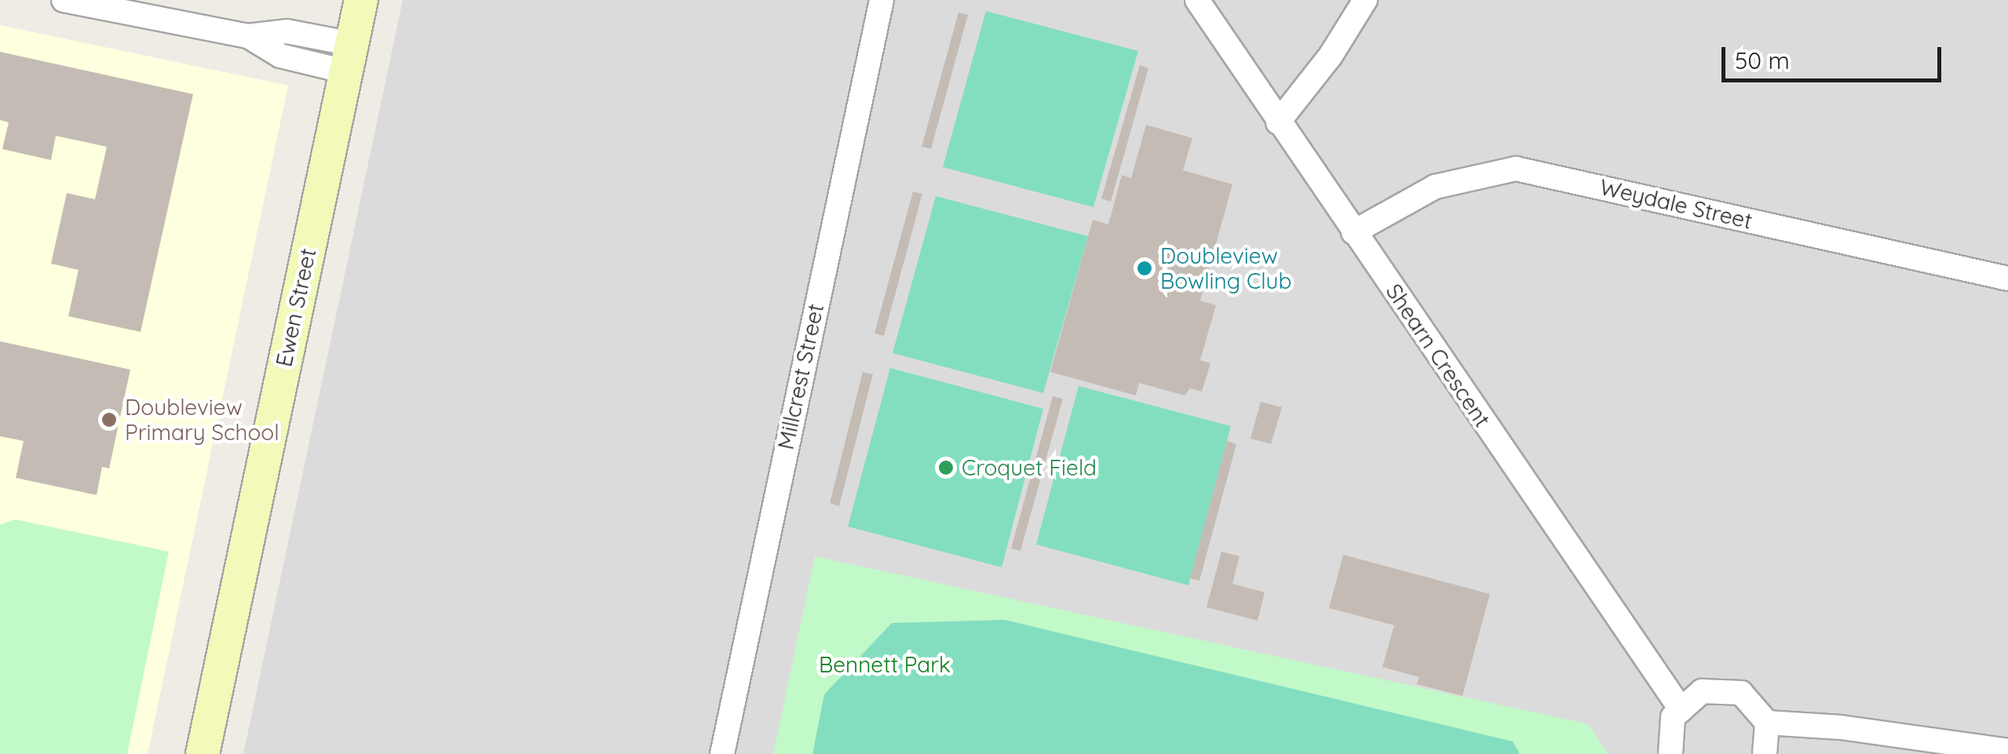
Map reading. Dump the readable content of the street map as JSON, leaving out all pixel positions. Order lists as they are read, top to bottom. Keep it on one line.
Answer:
{"streets":{"main road":["Ewen Street"],"street":["Weydale Street","Shearn Crescent","Millcrest Street"]},"crossings":[["Weydale Street","Shearn Crescent"]],"parks":["Bennett Park"],"places":["Doubleview Bowling Club","Doubleview Primary School","Croquet Field"],"scale_bar":"50 m"}
